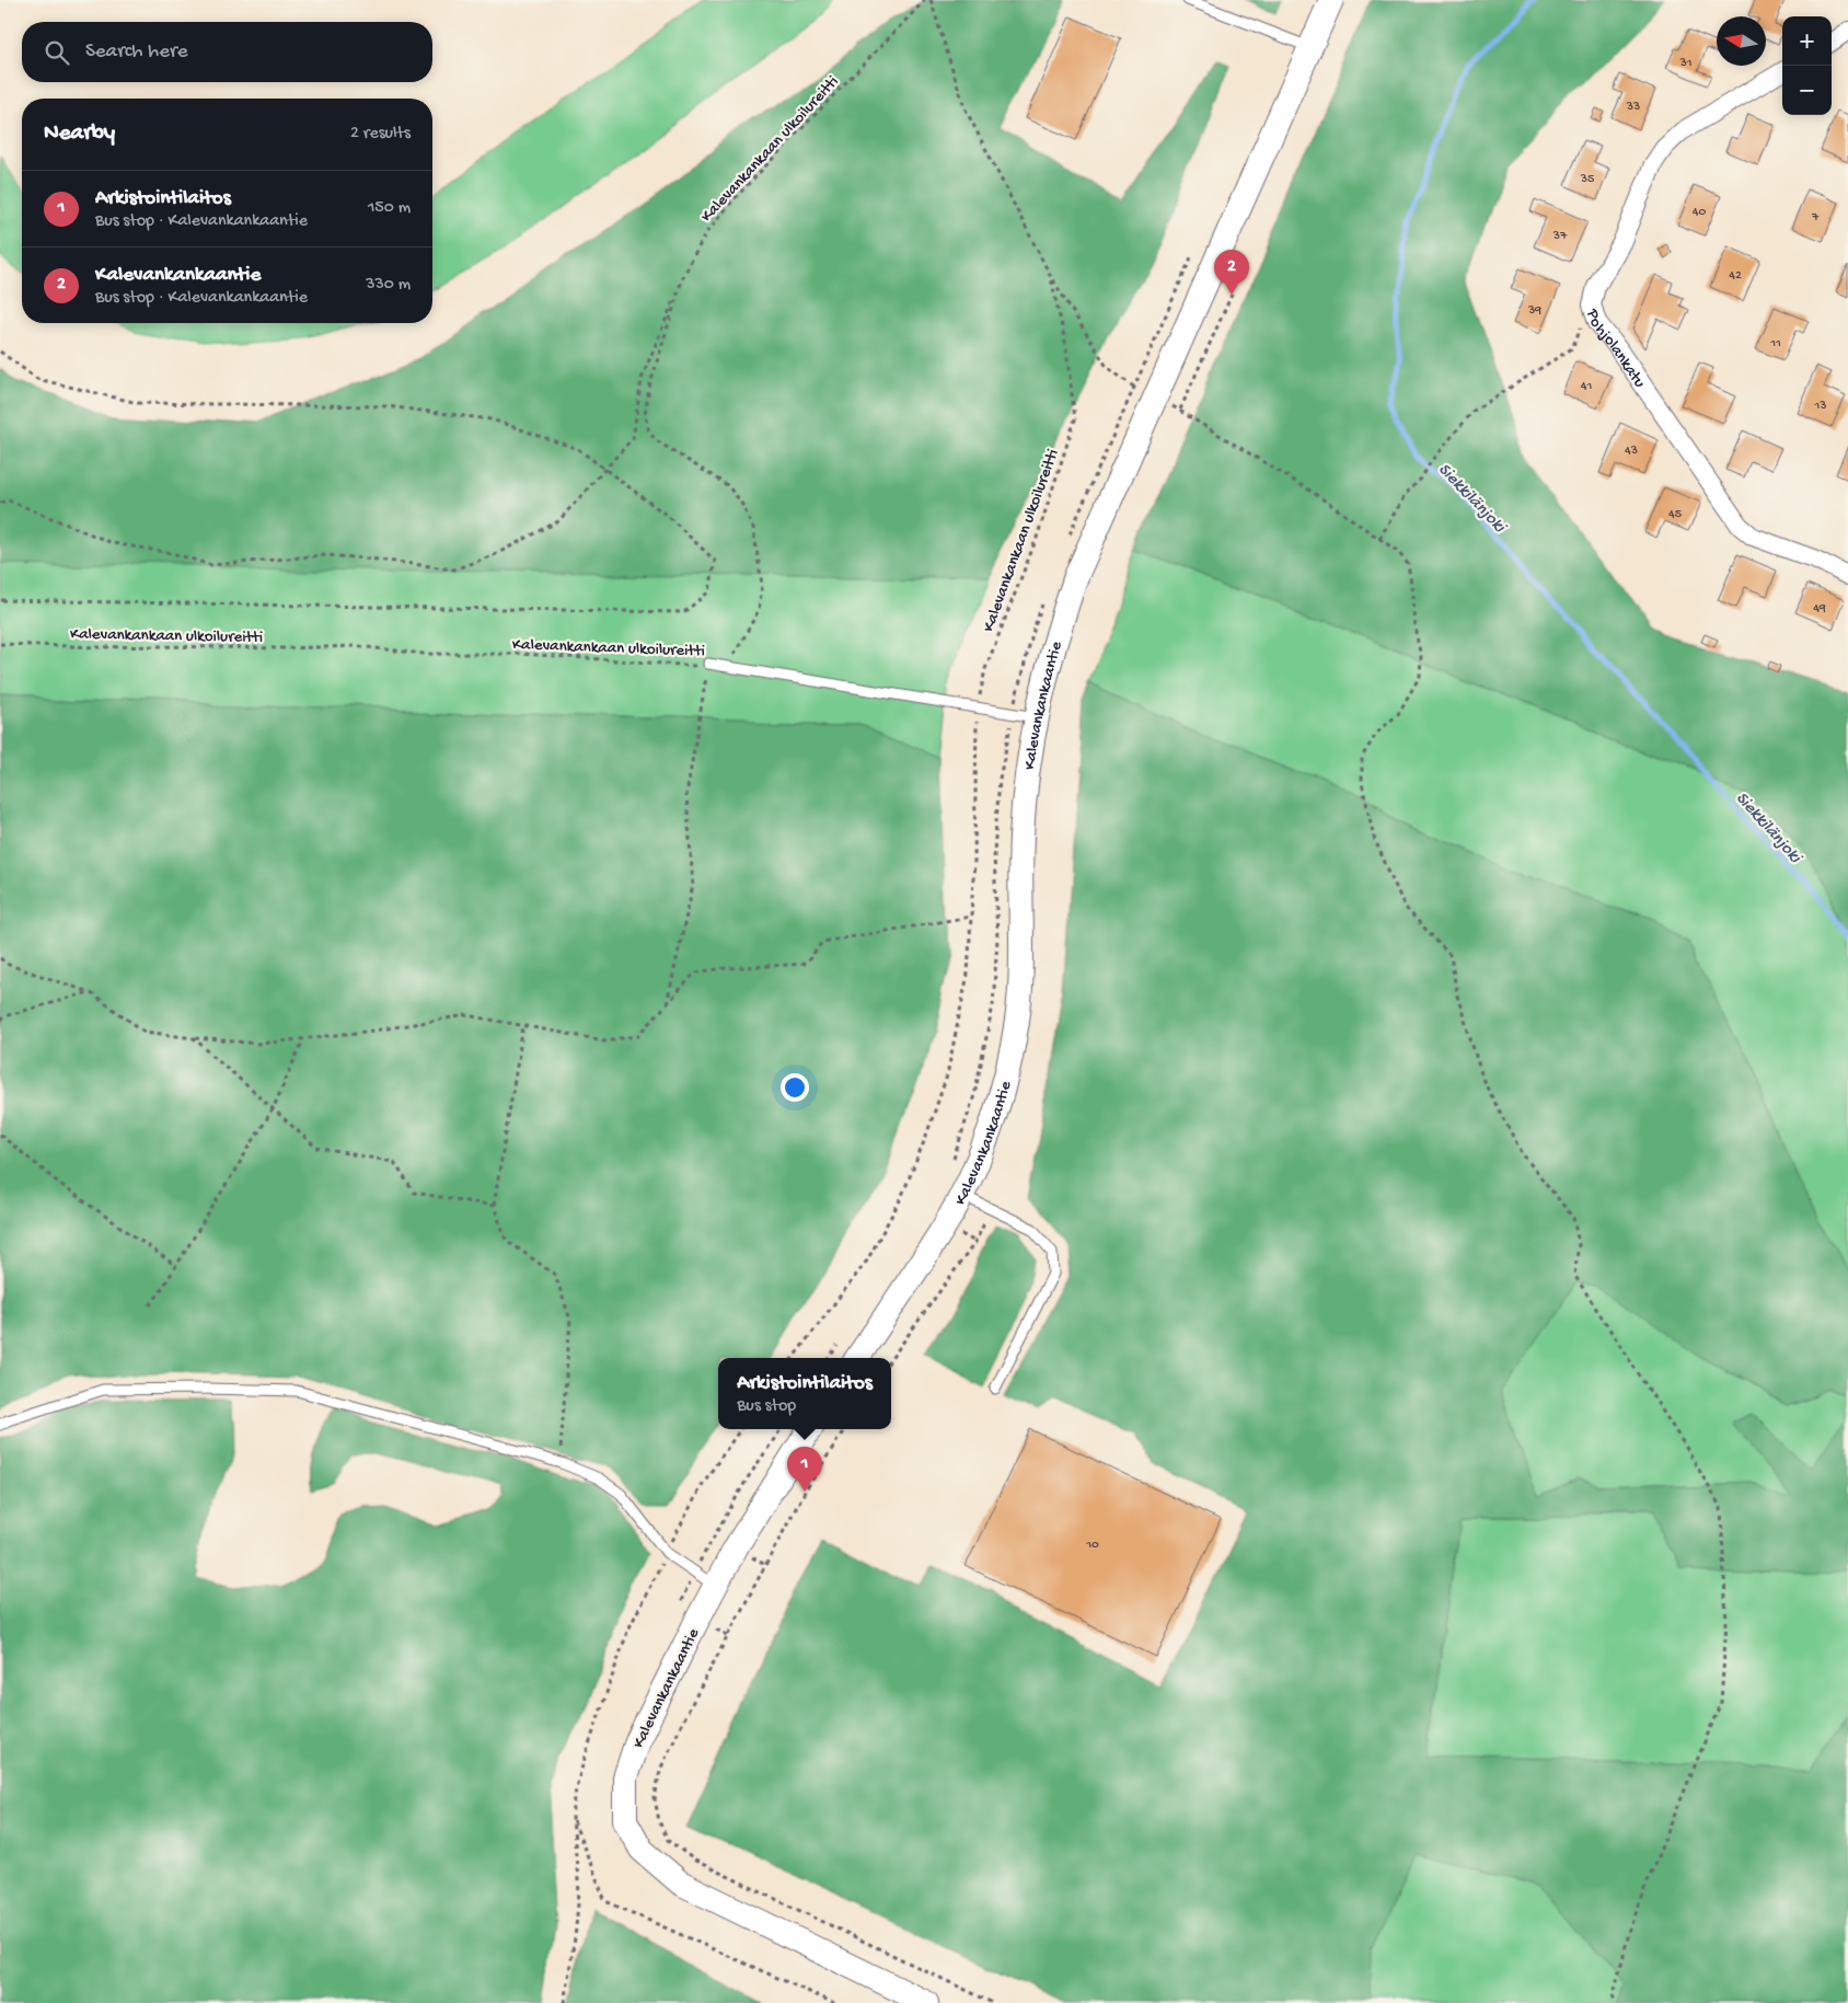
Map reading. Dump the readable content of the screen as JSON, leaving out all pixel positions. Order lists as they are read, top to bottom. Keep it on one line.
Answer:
{"streets":{"street":["Pohjolankatu","Kalevankankaantie"],"path":["Kalevankankaan ulkoilureitti"]},"water":["Siekkilänjoki"],"house_numbers":["31","33","35","40","7","37","42","39","11","41","13","43","45","49","10"],"north":"left","page":{"map_buttons":["+","−"],"search":"Search here","heading":["Nearby","2 results"],"list":[{"mark":"1","name":"Arkistointilaitos","note":"Bus stop · Kalevankankaantie","value":"150 m"},{"mark":"2","name":"Kalevankankaantie","note":"Bus stop · Kalevankankaantie","value":"330 m"}],"pins":["2","1"],"popup":["Arkistointilaitos","Bus stop"]}}
